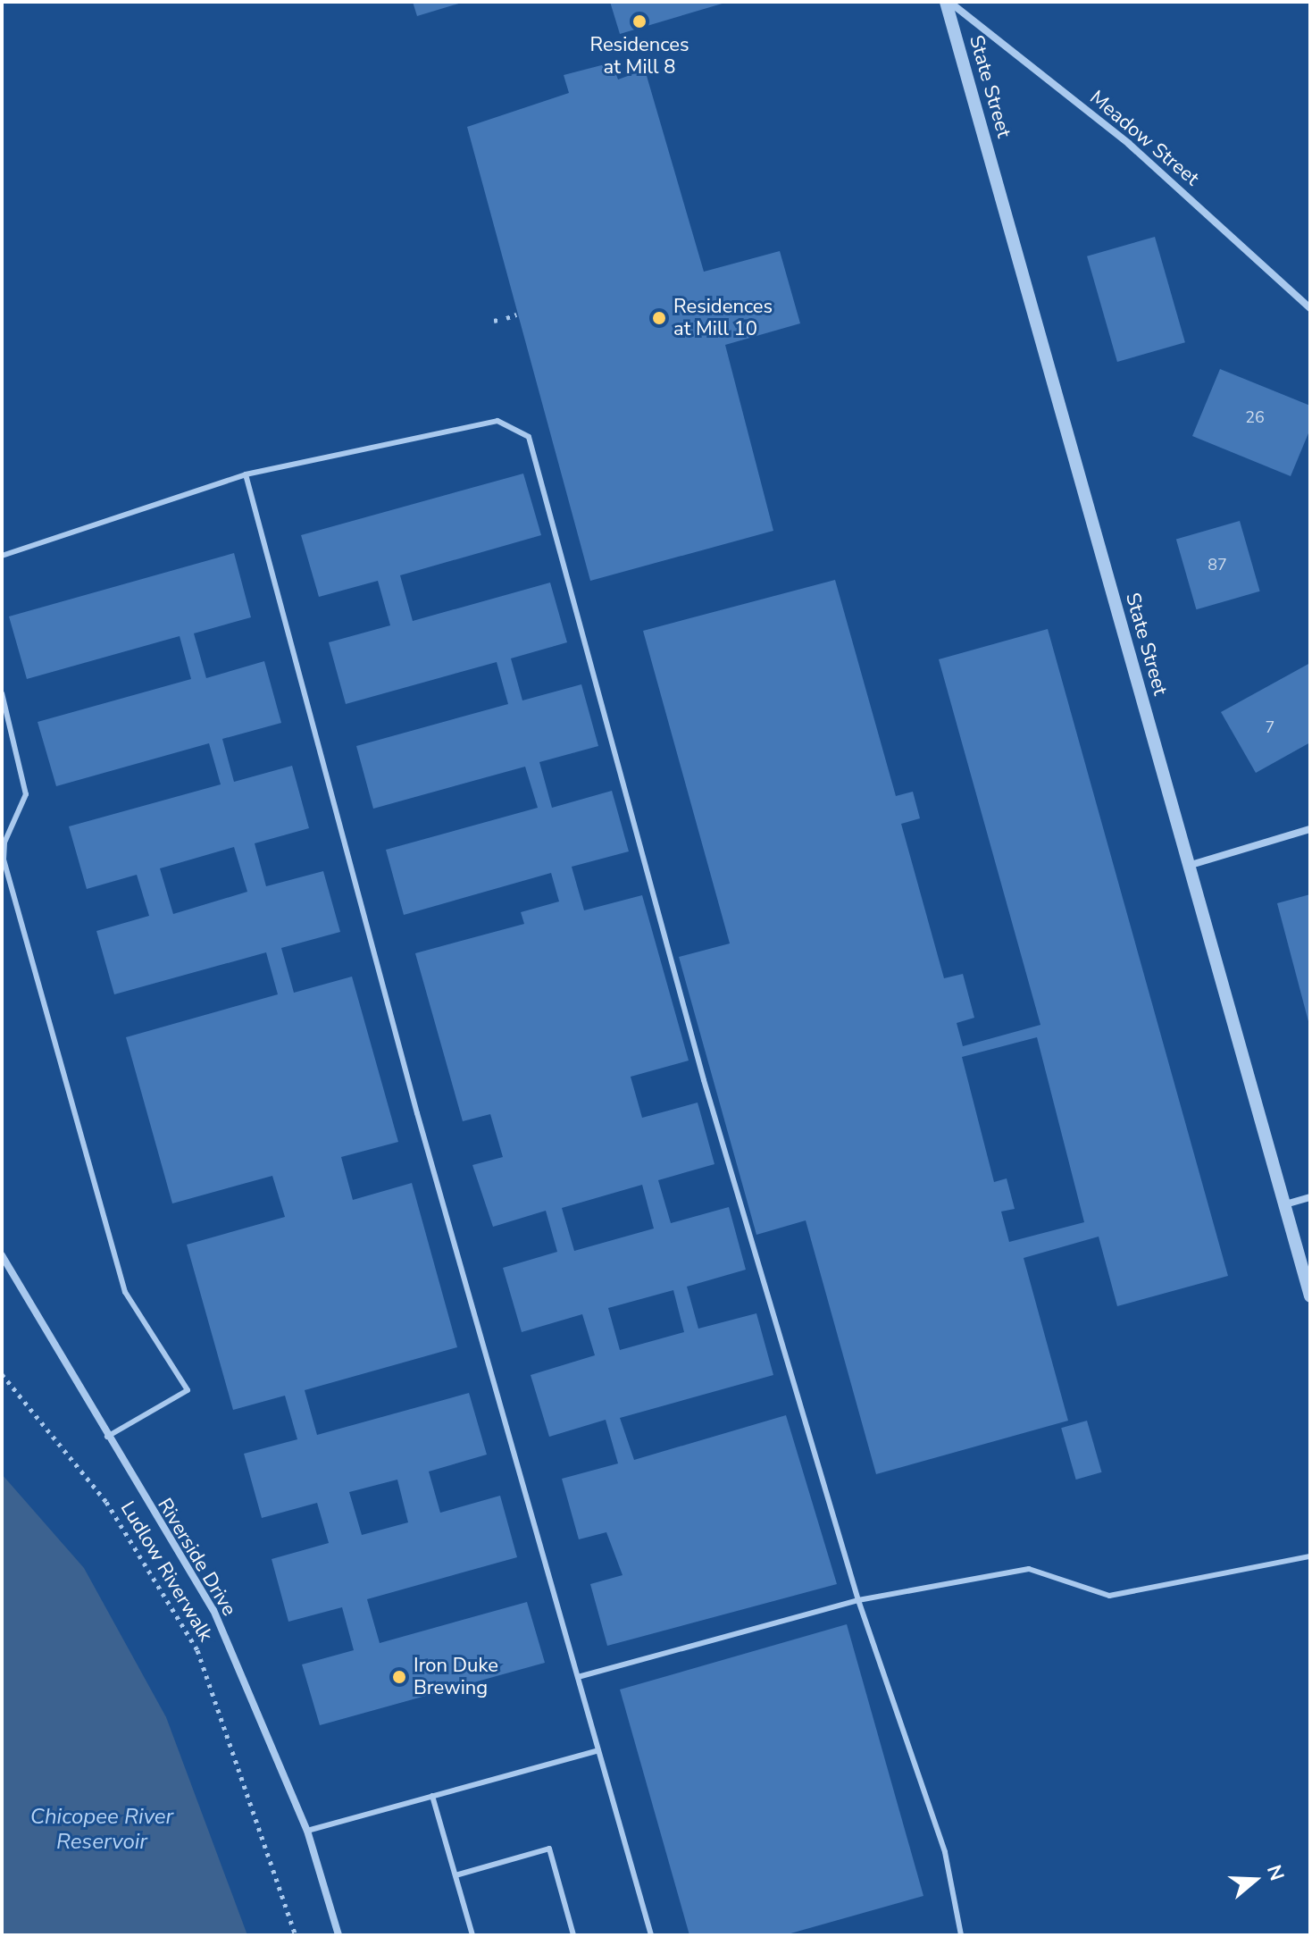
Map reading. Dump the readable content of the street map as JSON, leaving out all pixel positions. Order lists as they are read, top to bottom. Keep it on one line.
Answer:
{"streets":{"street":["State Street","Meadow Street","Riverside Drive"],"path":["Ludlow Riverwalk"]},"crossings":[["State Street","Meadow Street"]],"water":["Chicopee River Reservoir"],"places":["Residences at Mill 8","Residences at Mill 10","Iron Duke Brewing"],"house_numbers":["26","87","7"],"north":"right"}
